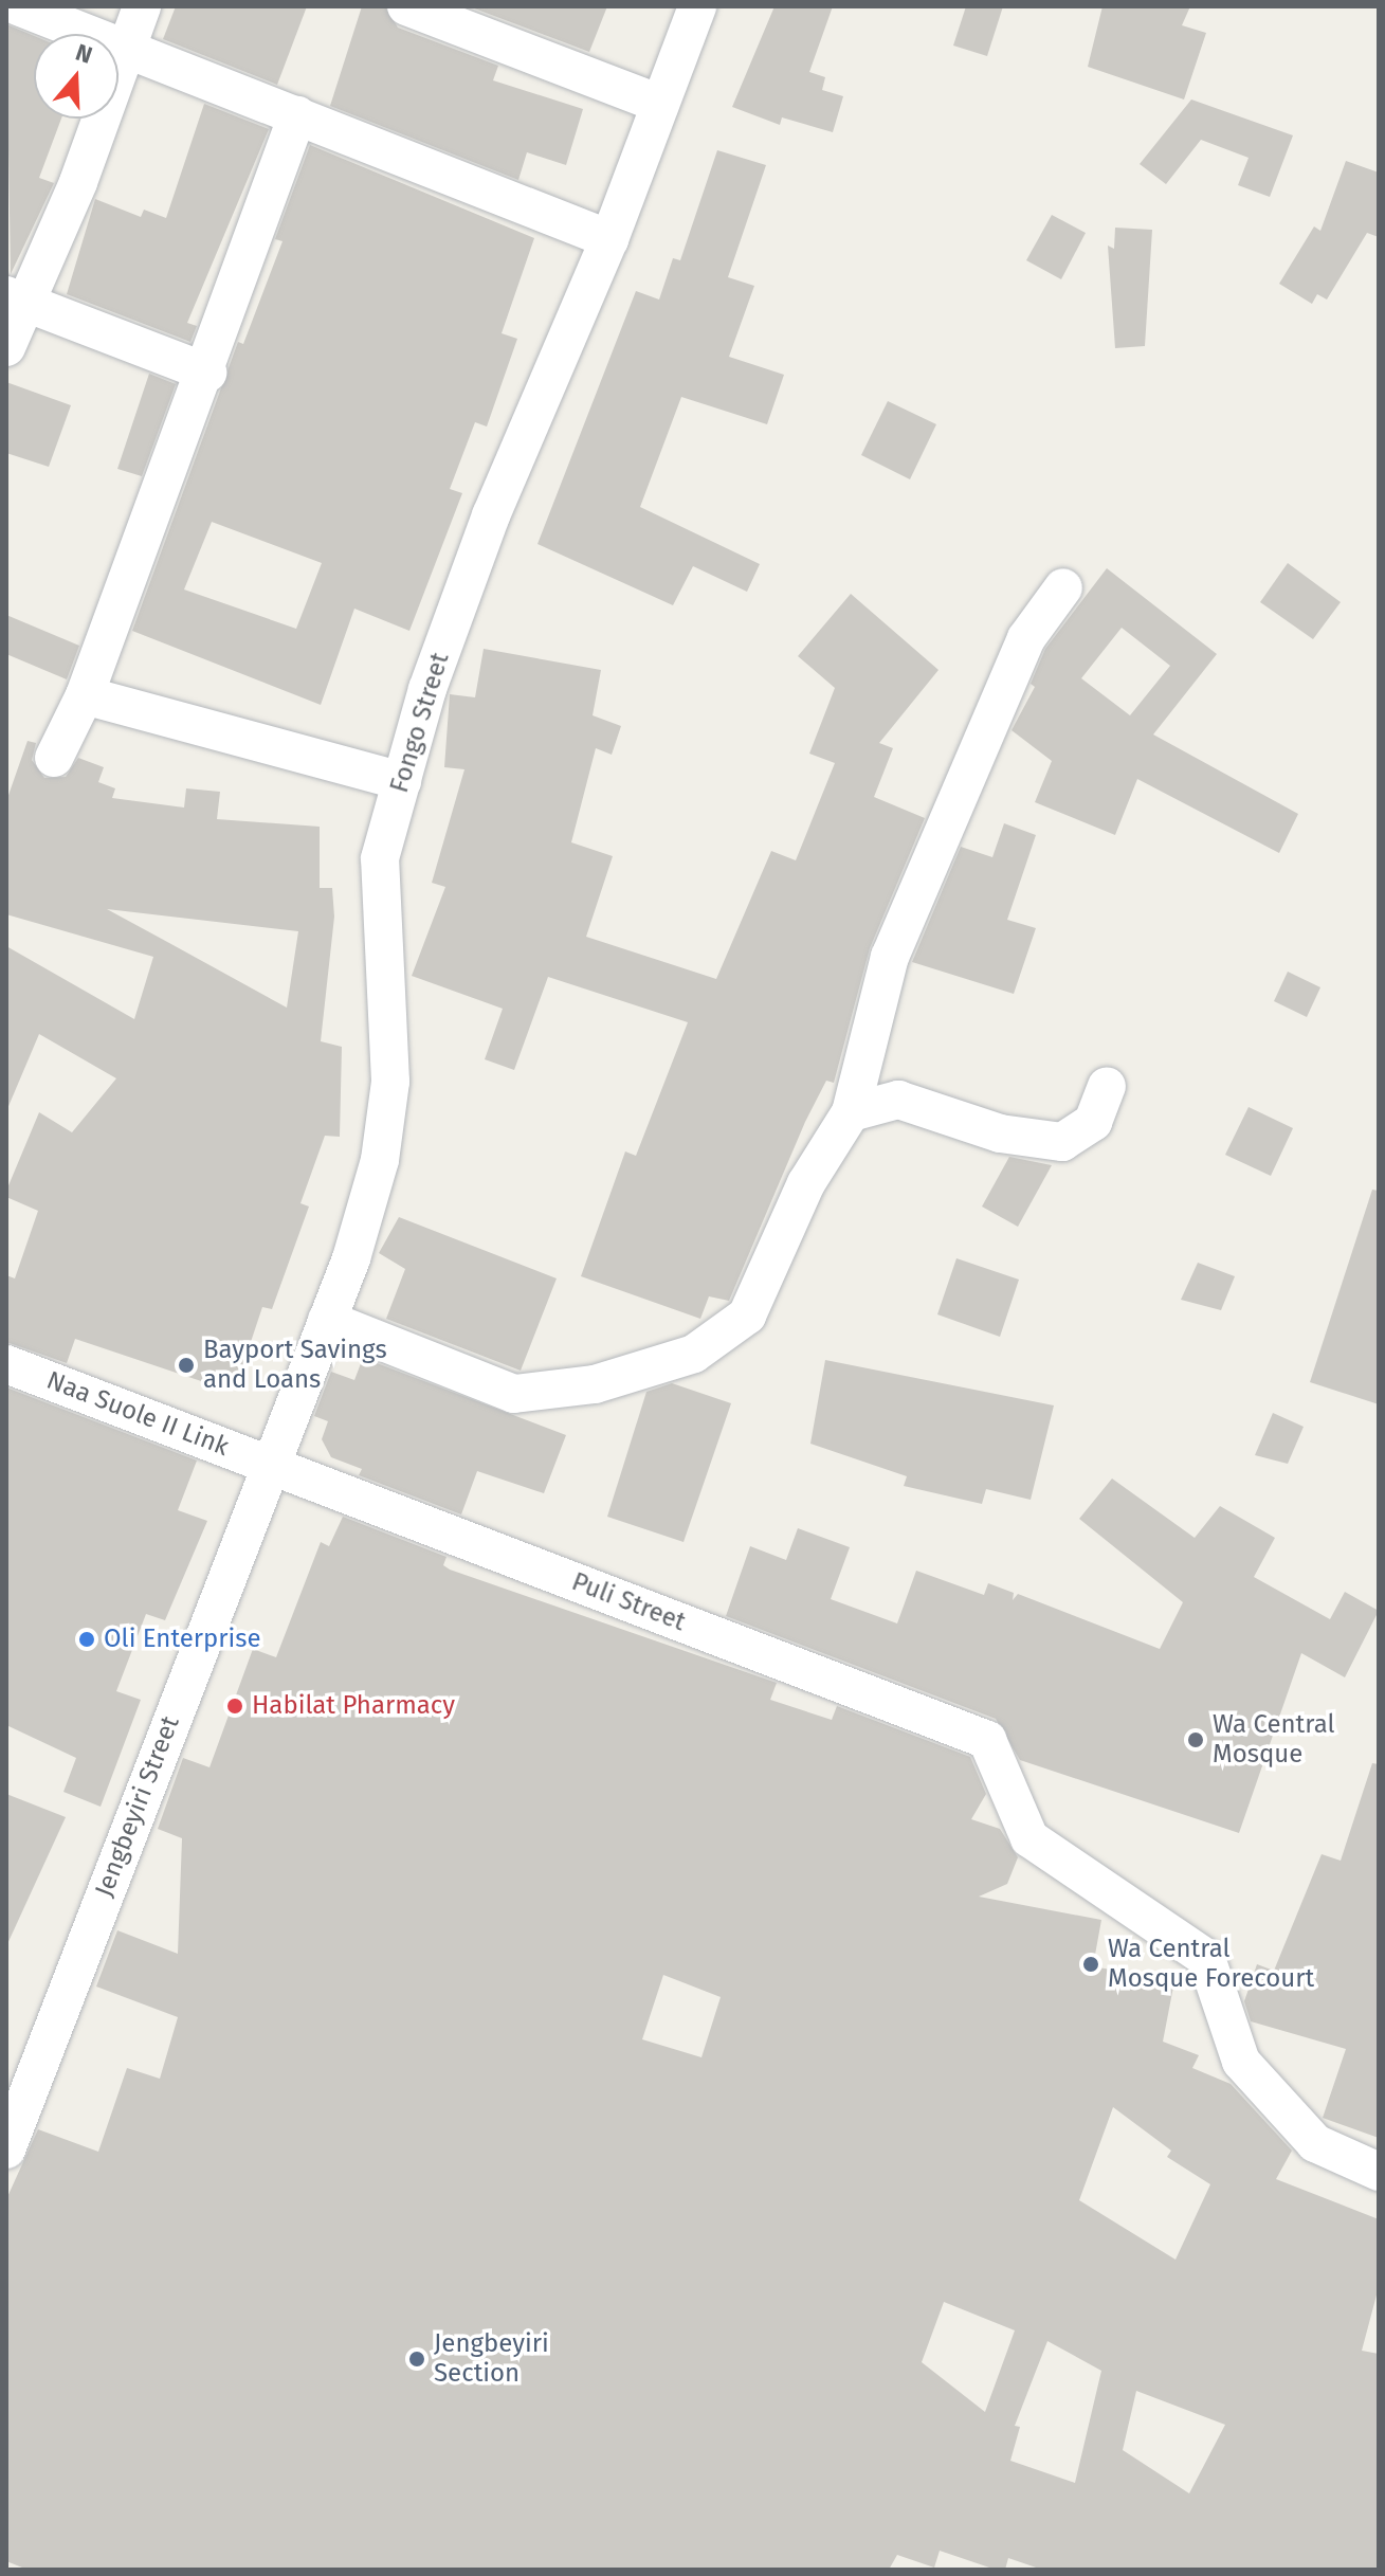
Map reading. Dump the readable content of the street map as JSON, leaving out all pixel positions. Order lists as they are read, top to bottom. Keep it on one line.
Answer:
{"streets":{"street":["Fongo Street","Naa Suole II Link","Puli Street","Jengbeyiri Street"]},"crossings":[["Fongo Street","Naa Suole II Link"],["Fongo Street","Puli Street"],["Fongo Street","Jengbeyiri Street"],["Naa Suole II Link","Puli Street"],["Naa Suole II Link","Jengbeyiri Street"],["Puli Street","Jengbeyiri Street"]],"places":["Bayport Savings and Loans","Oli Enterprise","Habilat Pharmacy","Wa Central Mosque","Wa Central Mosque Forecourt","Jengbeyiri Section"],"north":"top"}
